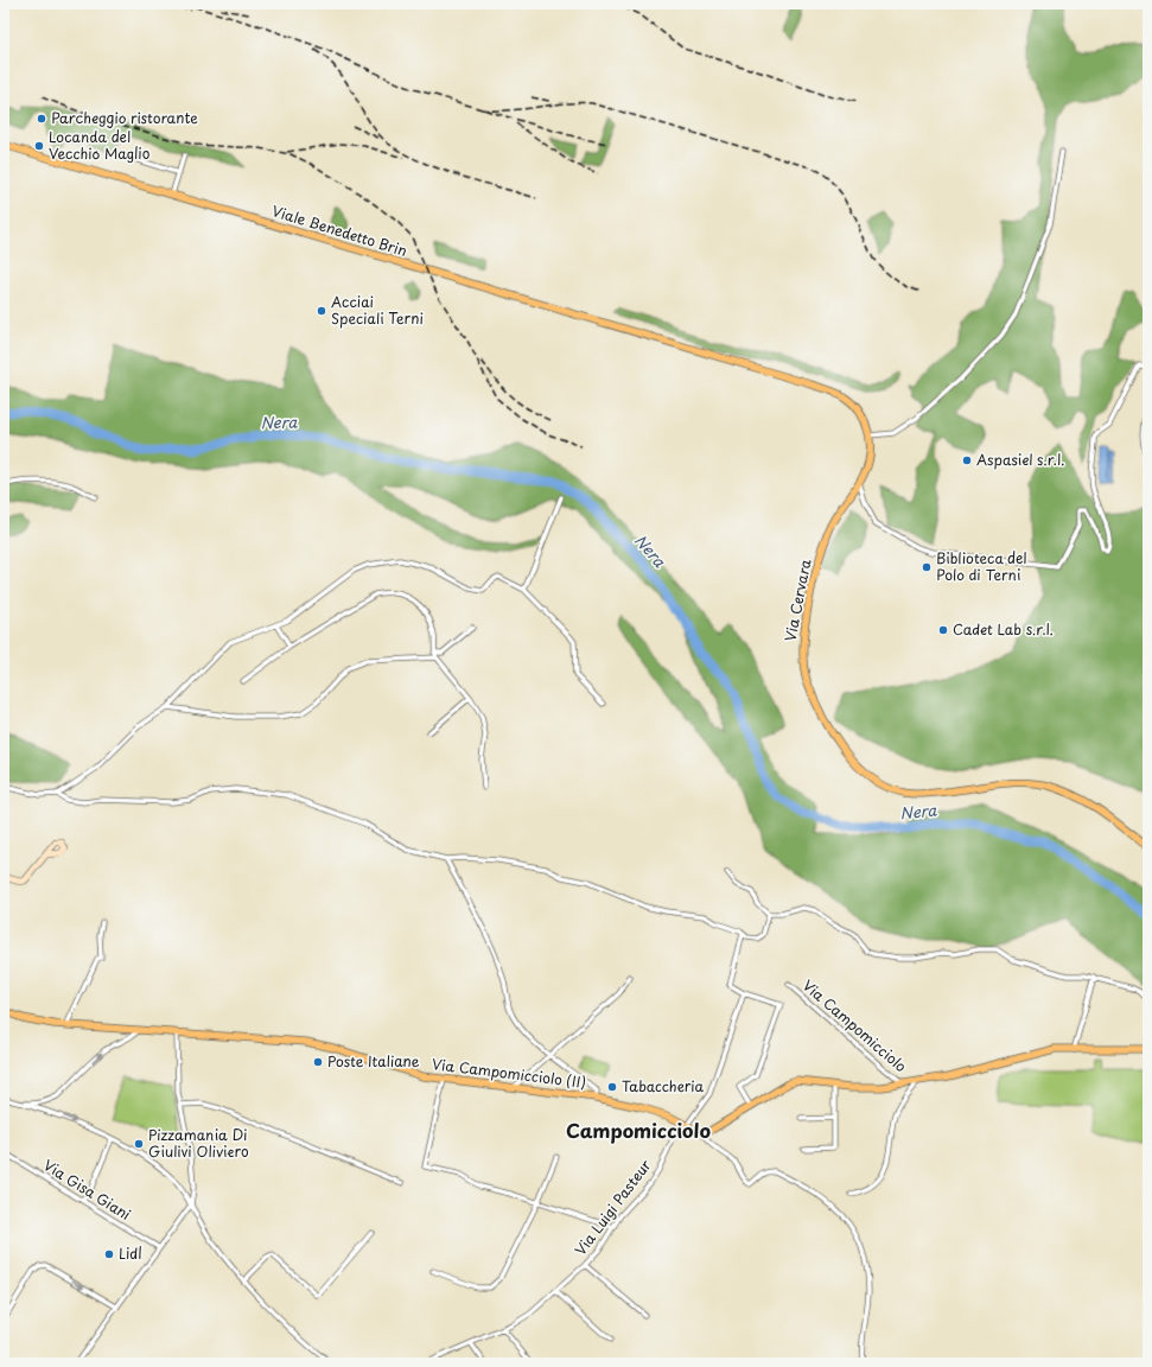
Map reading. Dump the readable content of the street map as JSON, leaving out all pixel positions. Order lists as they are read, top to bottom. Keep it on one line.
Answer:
{"streets":{"main road":["Viale Benedetto Brin","Via Cervara","Via Campomicciolo (II)"],"street":["Via Campomicciolo","Via Gisa Giani","Via Luigi Pasteur"]},"crossings":[["Viale Benedetto Brin","Via Cervara"],["Via Campomicciolo (II)","Via Luigi Pasteur"]],"districts":["Campomicciolo"],"water":["Nera"],"places":["Parcheggio ristorante","Locanda del Vecchio Maglio","Acciai Speciali Terni","Aspasiel s.r.l.","Biblioteca del Polo di Terni","Cadet Lab s.r.l.","Poste Italiane","Tabaccheria","Pizzamania Di Giulivi Oliviero","Lidl"]}
